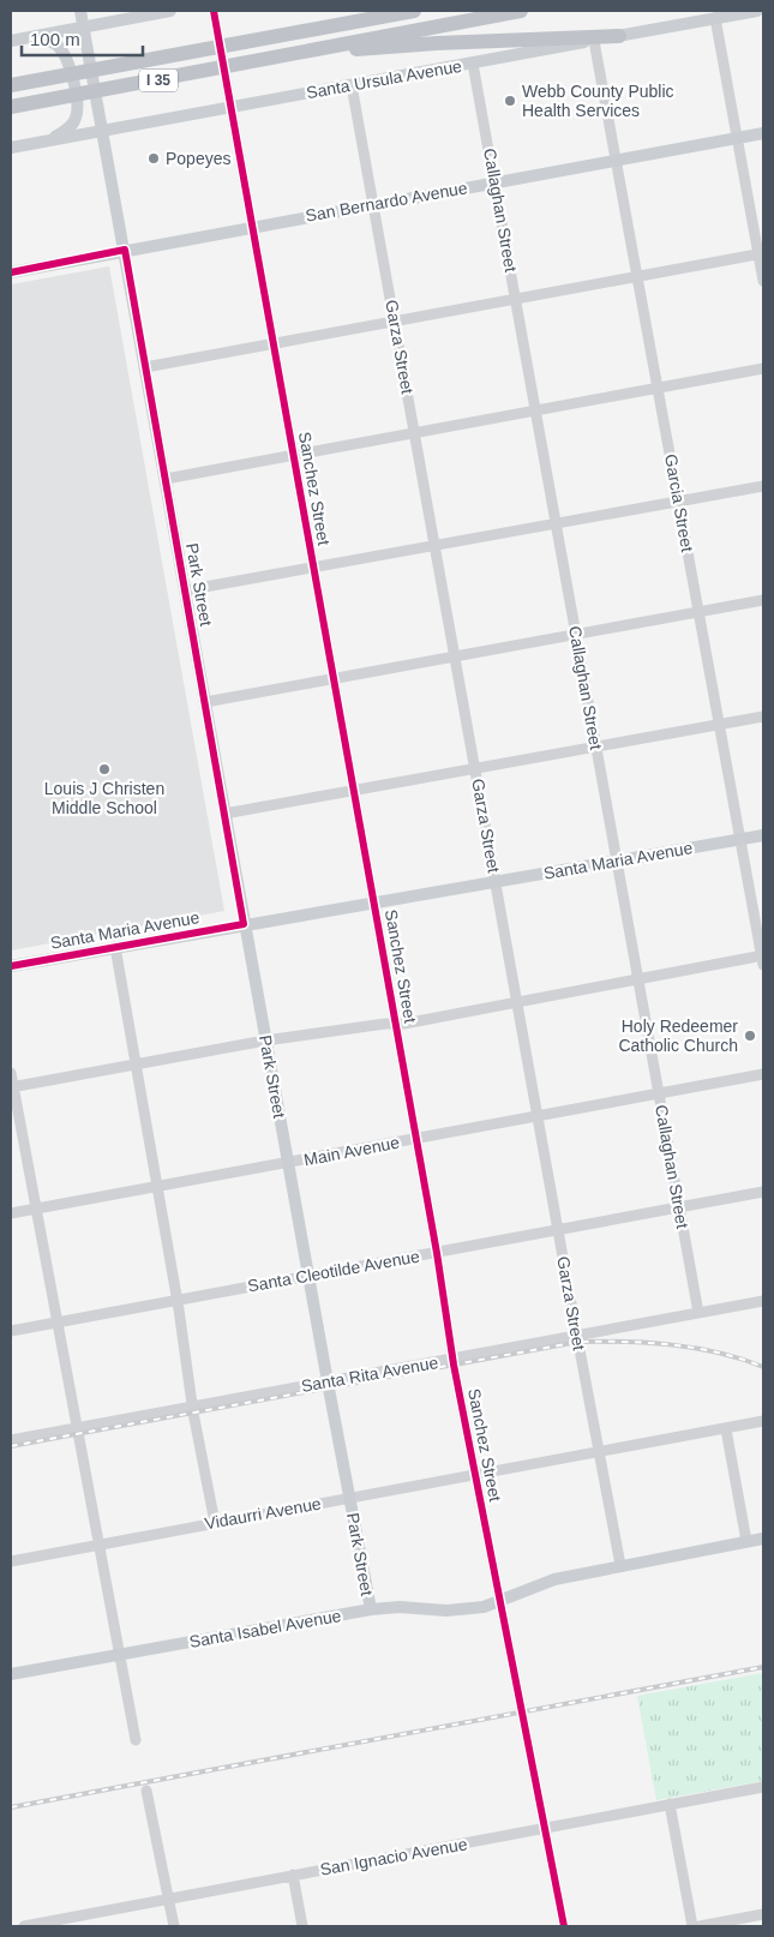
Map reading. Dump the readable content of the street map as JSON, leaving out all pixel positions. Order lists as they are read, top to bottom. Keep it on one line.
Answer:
{"streets":{"highway":["I 35"],"main road":["Santa Ursula Avenue","San Bernardo Avenue","Park Street","Santa Maria Avenue","Santa Isabel Avenue"],"street":["Callaghan Street","Garza Street","Sanchez Street","Garcia Street","Main Avenue","Santa Cleotilde Avenue","Santa Rita Avenue","Vidaurri Avenue","San Ignacio Avenue"]},"crossings":[["Santa Ursula Avenue","Callaghan Street"],["Santa Ursula Avenue","Garza Street"],["Santa Ursula Avenue","Sanchez Street"],["Santa Ursula Avenue","Garcia Street"],["Santa Ursula Avenue","Park Street"],["San Bernardo Avenue","Callaghan Street"],["San Bernardo Avenue","Garza Street"],["San Bernardo Avenue","Sanchez Street"],["San Bernardo Avenue","Garcia Street"],["San Bernardo Avenue","Park Street"],["Callaghan Street","Santa Maria Avenue"],["Callaghan Street","Main Avenue"],["Callaghan Street","Santa Cleotilde Avenue"],["Callaghan Street","Santa Rita Avenue"],["Garza Street","Santa Maria Avenue"],["Garza Street","Main Avenue"],["Garza Street","Santa Cleotilde Avenue"],["Garza Street","Santa Rita Avenue"],["Garza Street","Vidaurri Avenue"],["Garza Street","Santa Isabel Avenue"],["Sanchez Street","Santa Maria Avenue"],["Sanchez Street","Main Avenue"],["Sanchez Street","Santa Cleotilde Avenue"],["Sanchez Street","Santa Rita Avenue"],["Sanchez Street","Vidaurri Avenue"],["Sanchez Street","Santa Isabel Avenue"],["Sanchez Street","San Ignacio Avenue"],["Garcia Street","Santa Maria Avenue"],["Park Street","Santa Maria Avenue"],["Park Street","Main Avenue"],["Park Street","Santa Cleotilde Avenue"],["Park Street","Santa Rita Avenue"],["Park Street","Vidaurri Avenue"],["Park Street","Santa Isabel Avenue"]],"places":["Webb County Public Health Services","Popeyes","Louis J Christen Middle School","Holy Redeemer Catholic Church"],"scale_bar":"100 m"}
